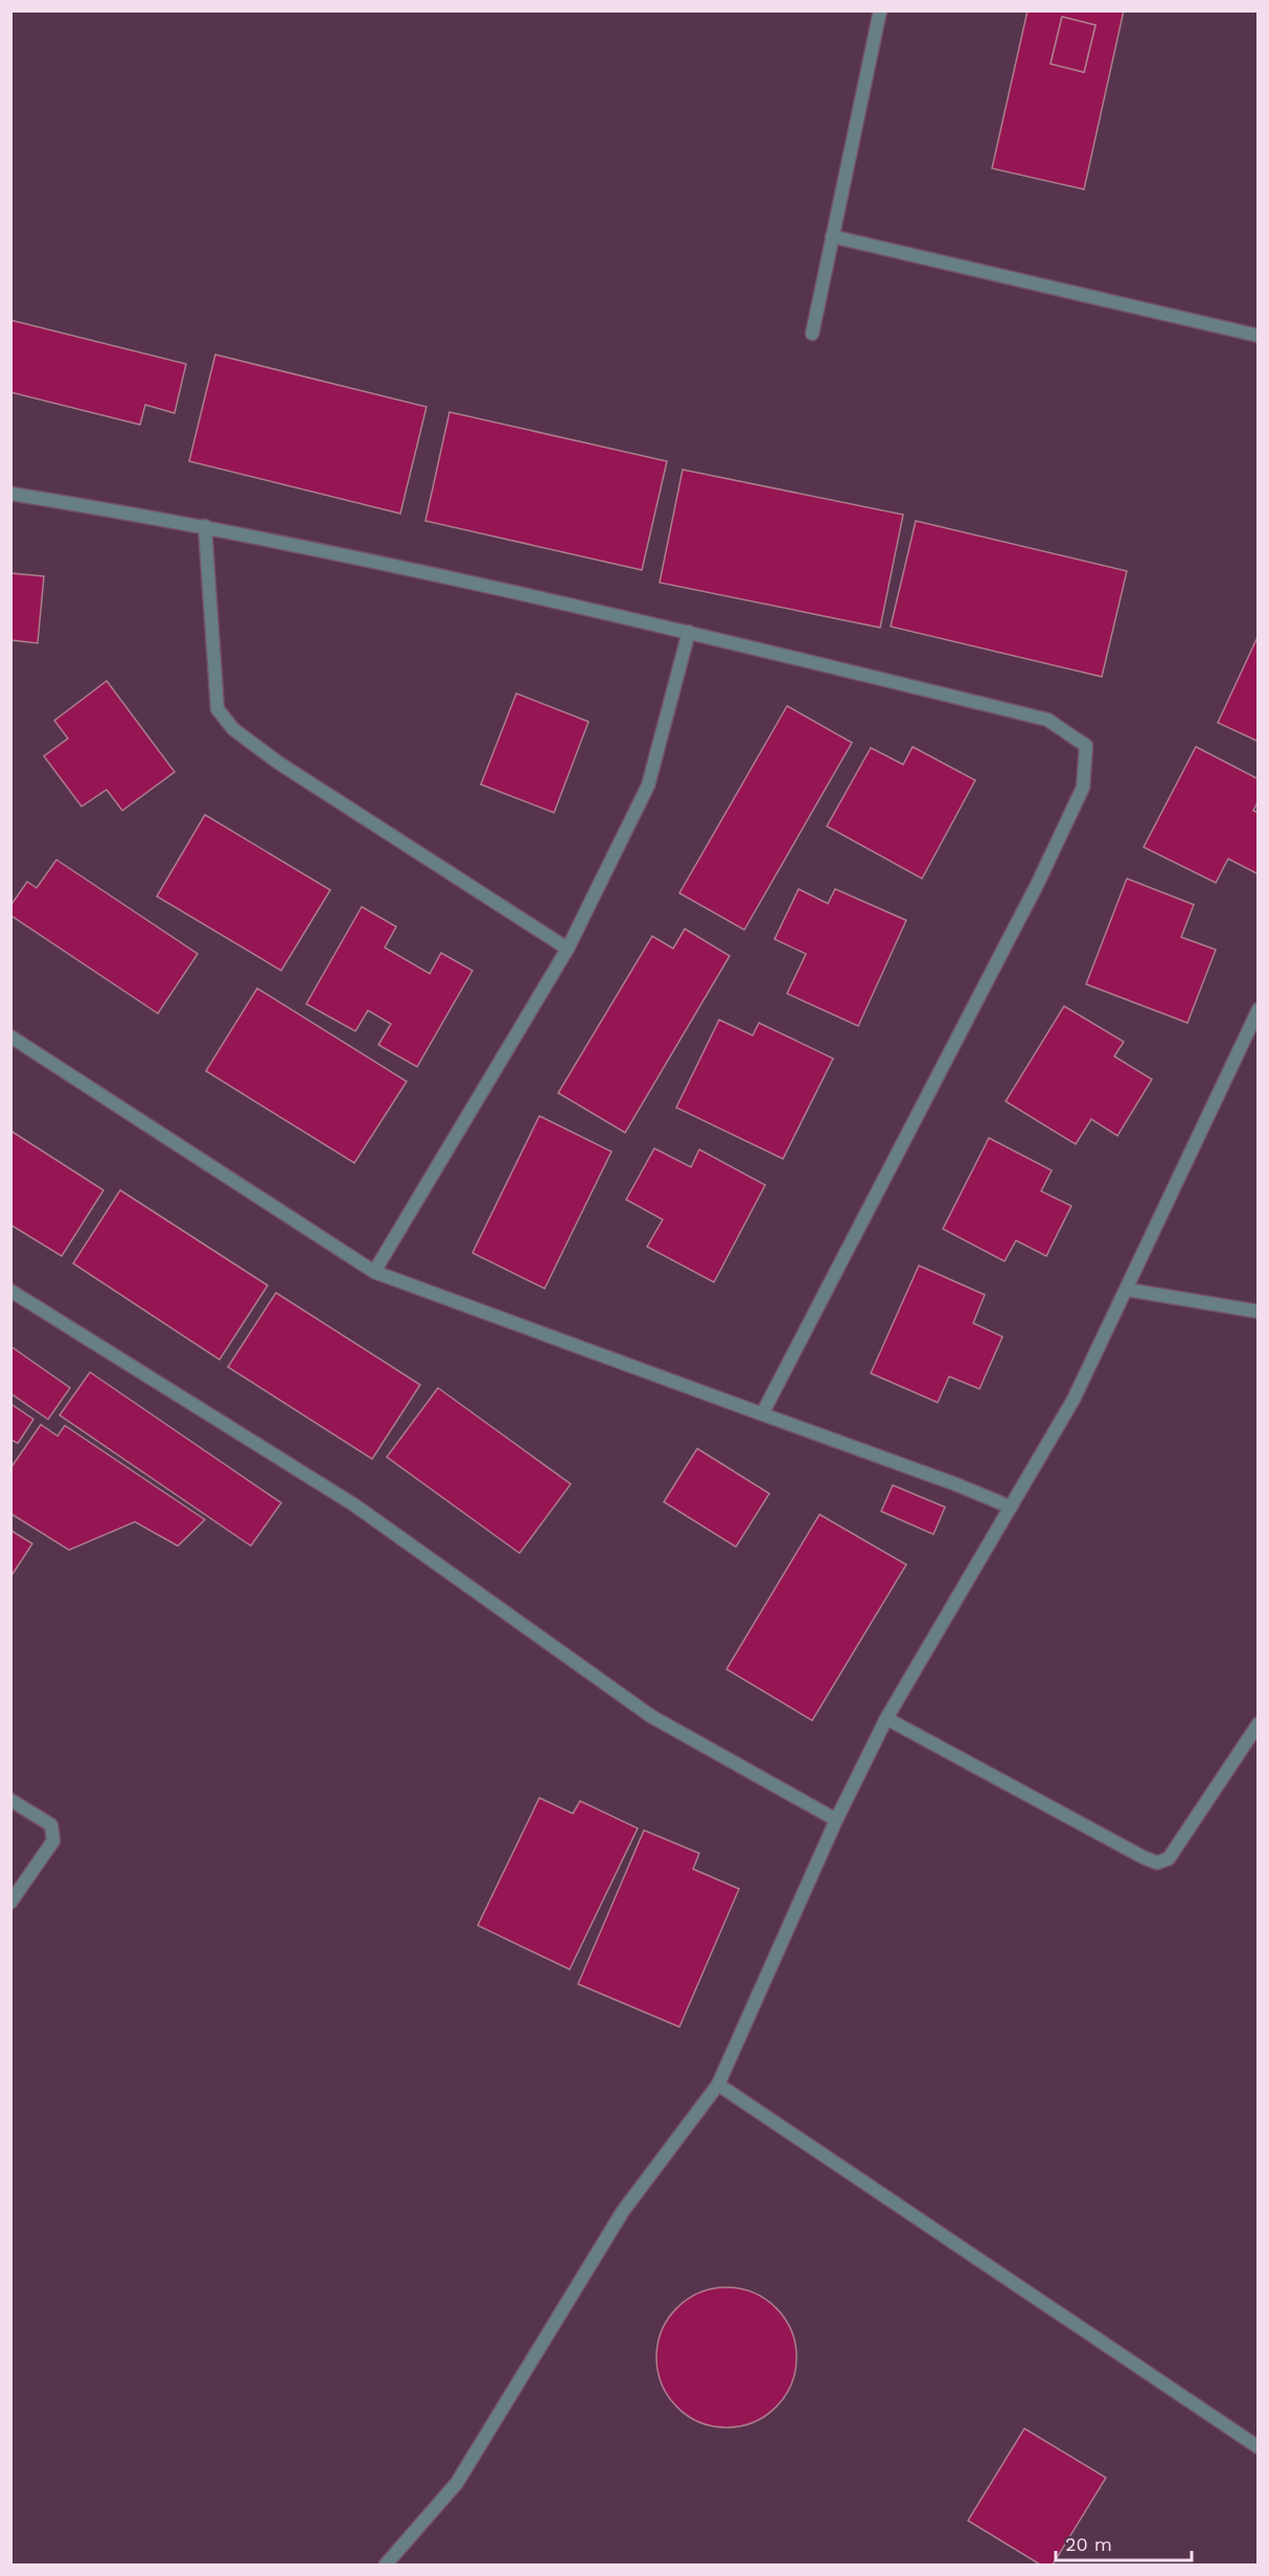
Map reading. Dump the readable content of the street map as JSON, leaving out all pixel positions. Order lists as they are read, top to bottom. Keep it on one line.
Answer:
{"scale_bar":"20 m"}
